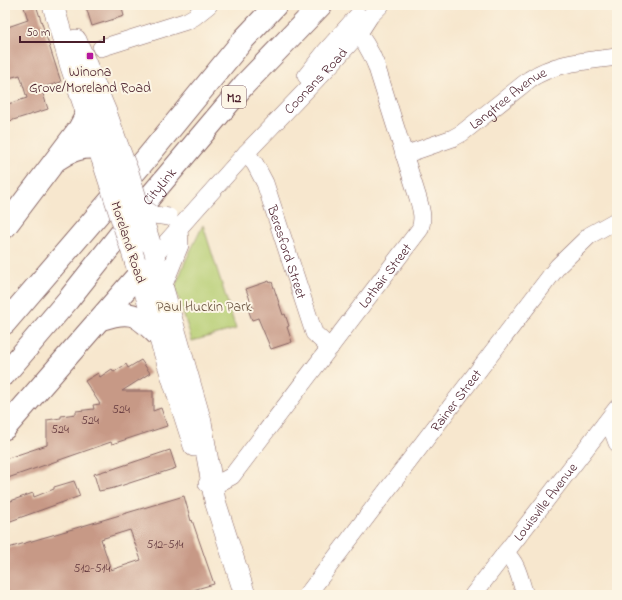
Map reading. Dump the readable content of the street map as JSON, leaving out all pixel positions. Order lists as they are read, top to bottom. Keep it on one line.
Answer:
{"streets":{"highway":["M2","CityLink"],"main road":["Moreland Road"],"street":["Coonans Road","Langtree Avenue","Beresford Street","Lothair Street","Rainer Street","Louisville Avenue"]},"crossings":[["Coonans Road","Beresford Street"],["Coonans Road","Lothair Street"],["Langtree Avenue","Lothair Street"],["Moreland Road","Lothair Street"],["Beresford Street","Lothair Street"]],"parks":["Paul Huckin Park"],"places":{"transit":["Winona Grove/Moreland Road"]},"house_numbers":["524","524","524","512-514","512-514"],"scale_bar":"50 m"}
